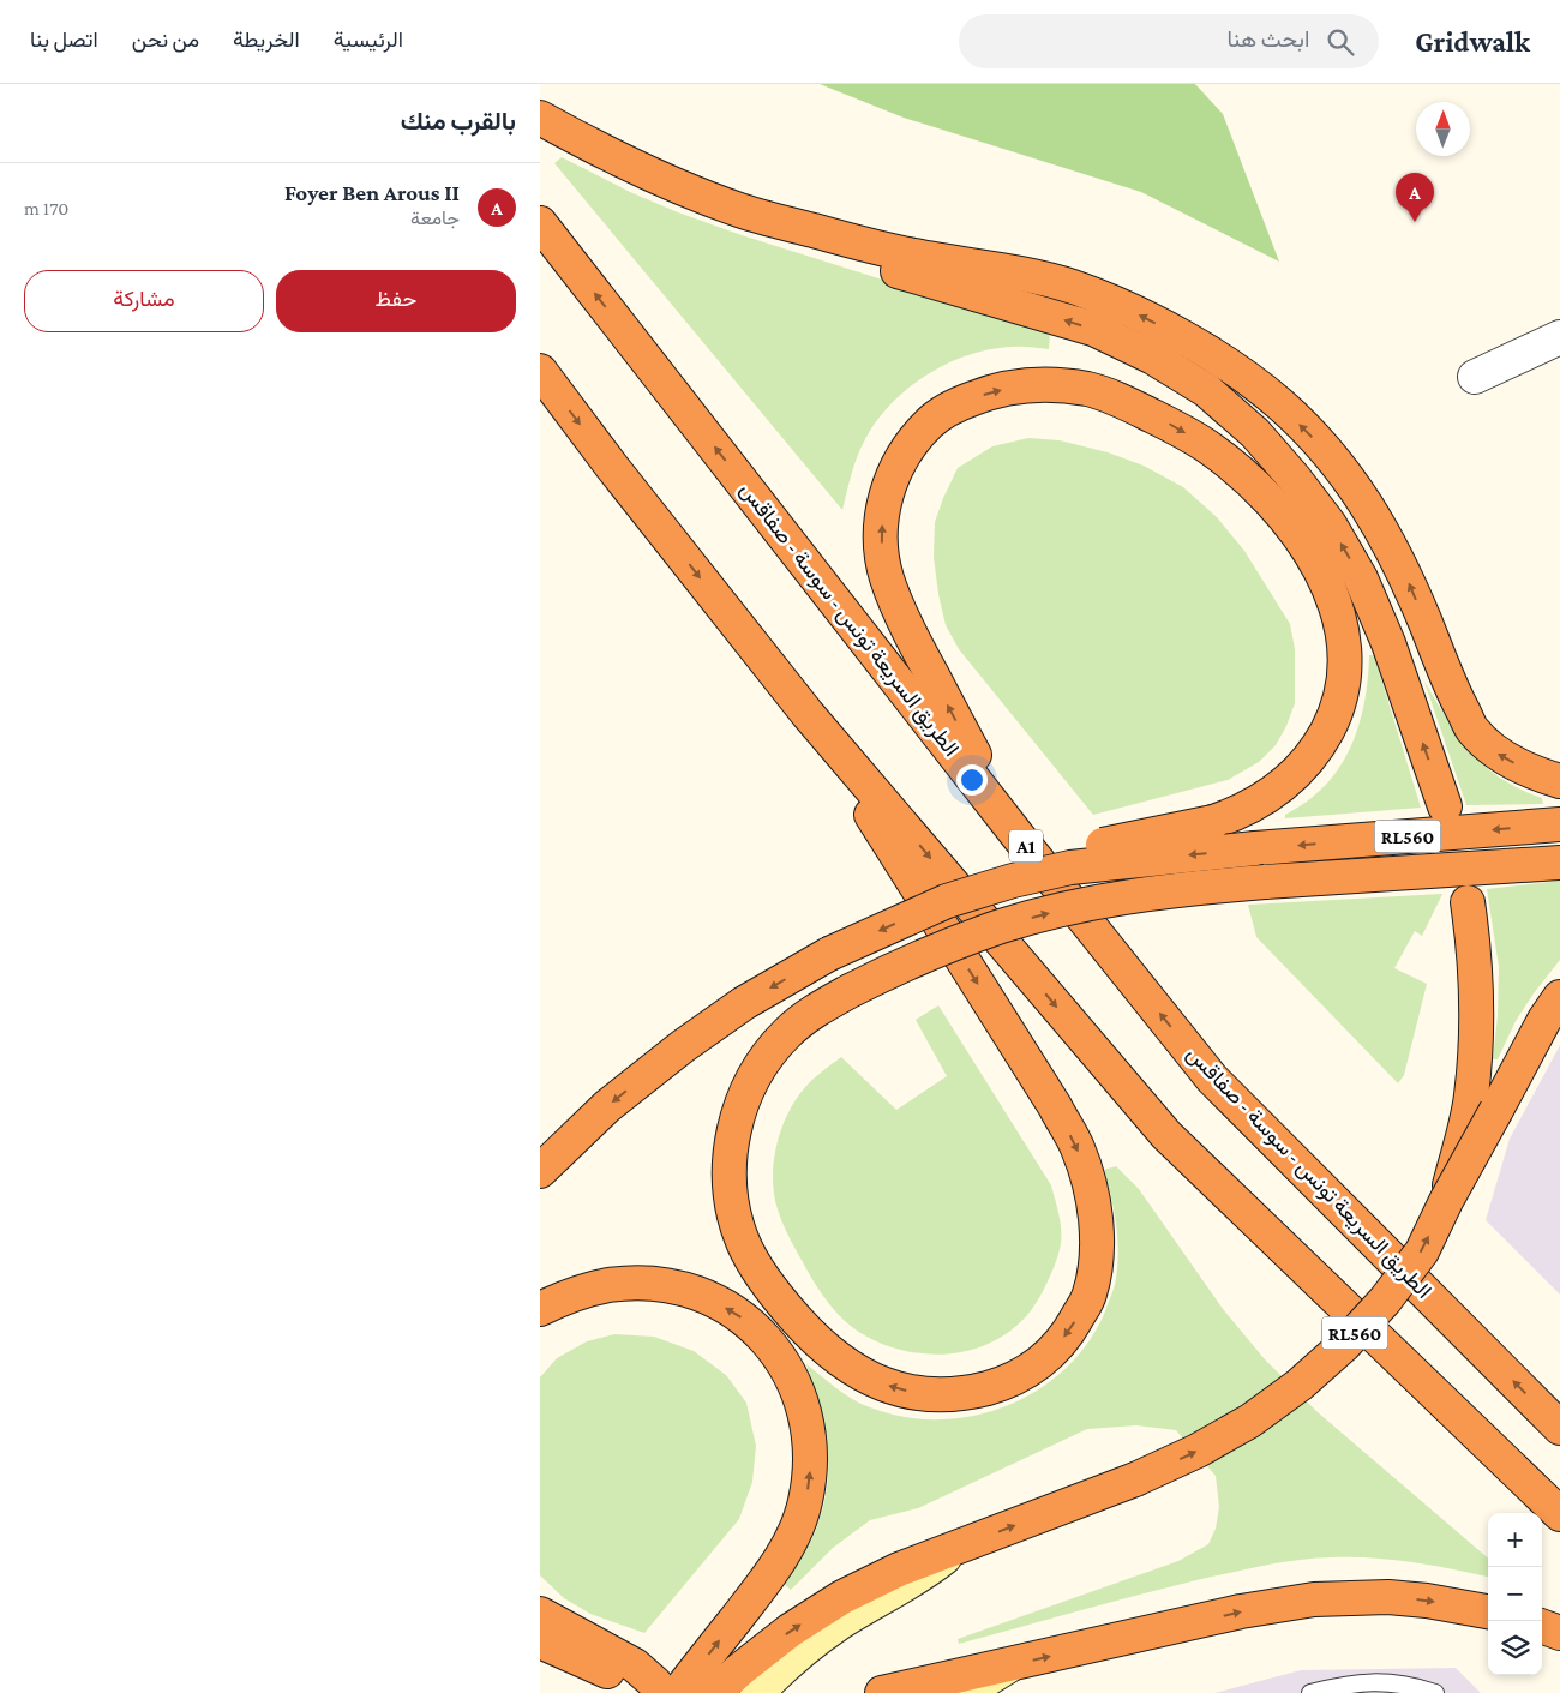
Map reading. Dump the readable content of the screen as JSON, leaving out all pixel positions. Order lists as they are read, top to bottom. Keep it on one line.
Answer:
{"streets":{"highway":["الطريق السريعة تونس - سوسة - صفاقس","RL560","A1"]},"north":"top","page":{"header":"Gridwalk","search":"ابحث هنا","nav":["الرئيسية","الخريطة","من نحن","اتصل بنا"],"heading":"بالقرب منك","list":[{"mark":"A","name":"Foyer Ben Arous II","note":"جامعة","value":"170 m"}],"pins":"A","buttons":["حفظ","مشاركة"],"map_buttons":["+","−"]}}
